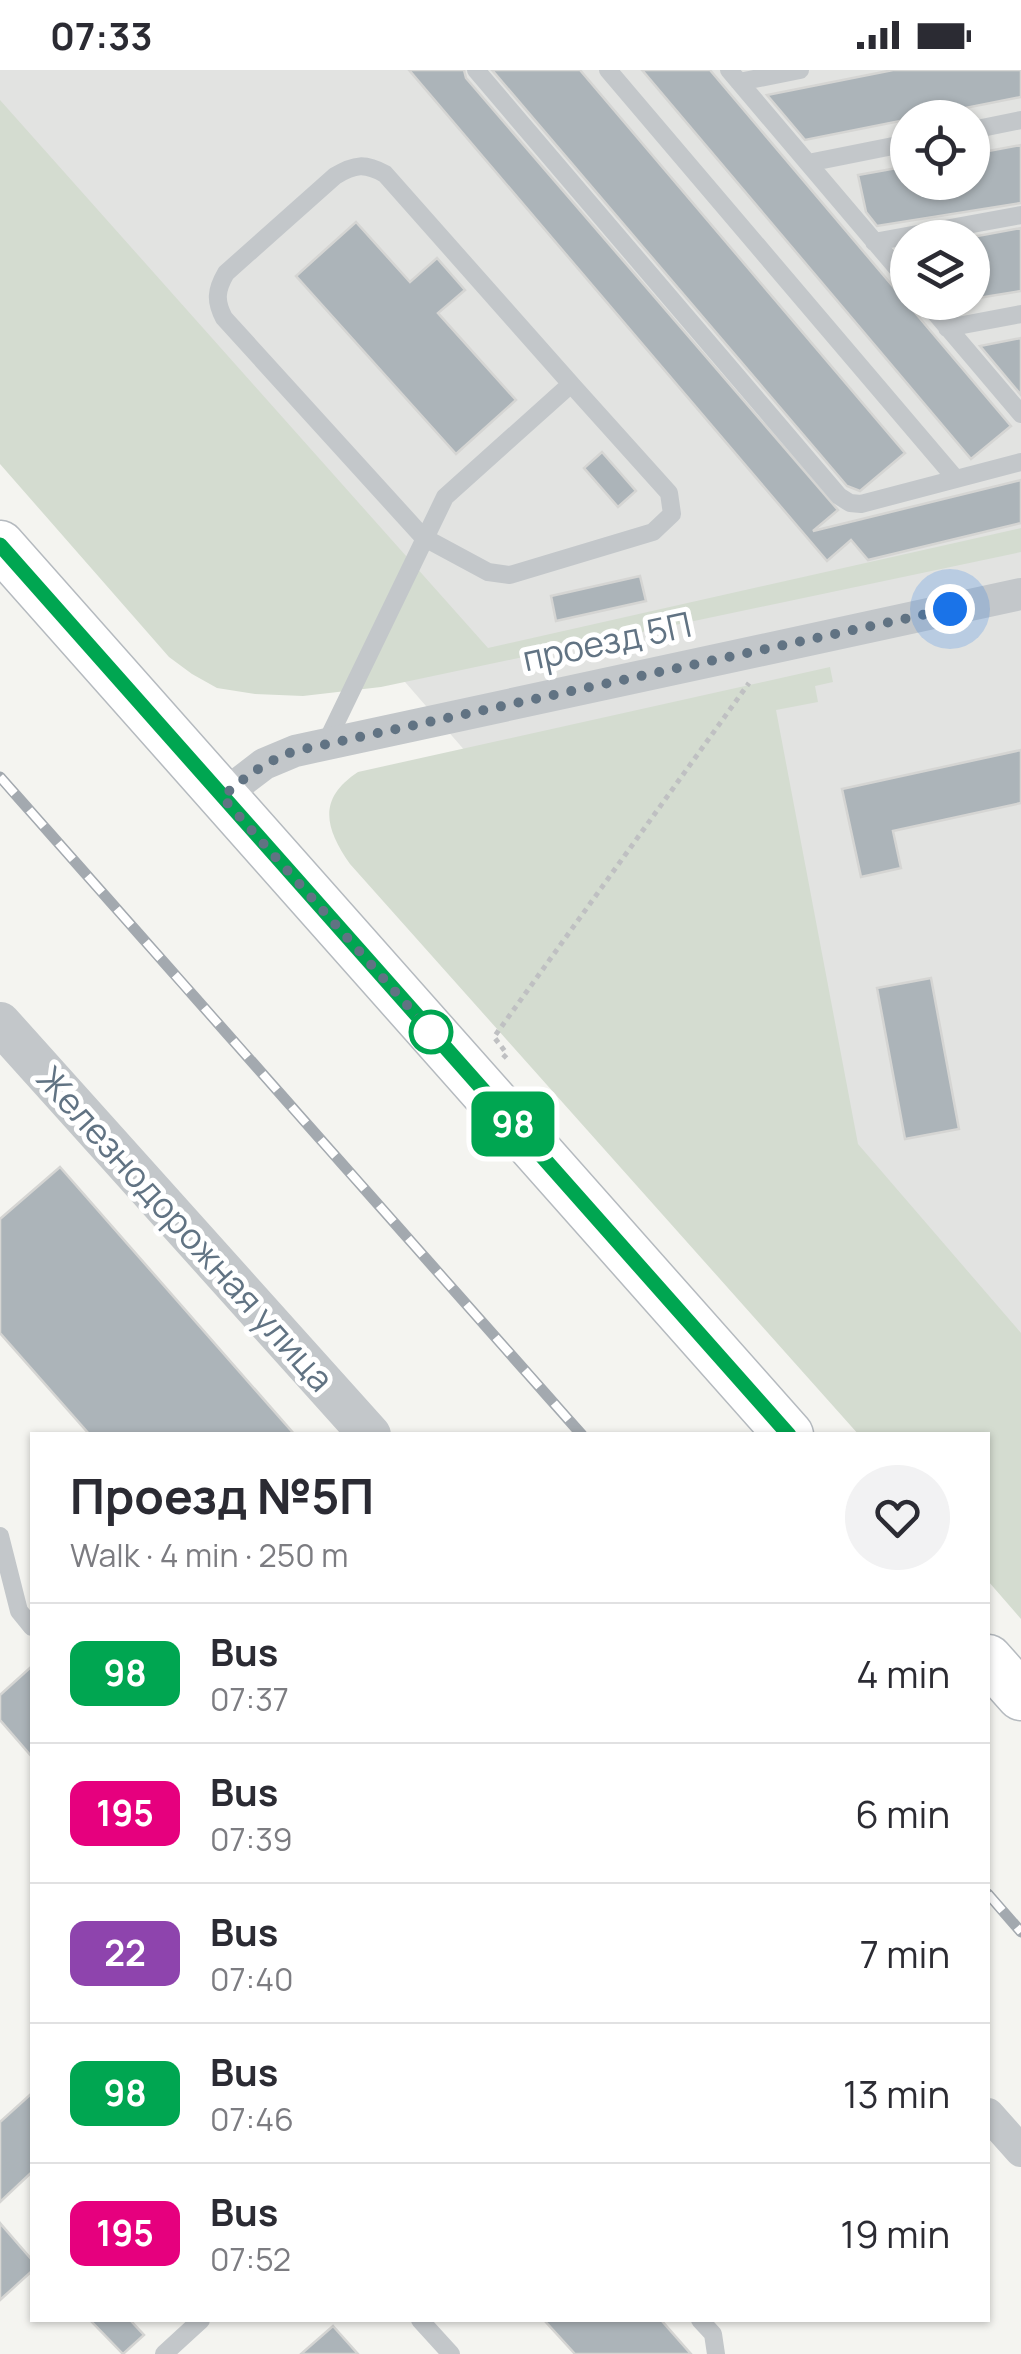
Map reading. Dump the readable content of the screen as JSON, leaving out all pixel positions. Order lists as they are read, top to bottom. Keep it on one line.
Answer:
{"streets":{"street":["проезд 5П","Железнодорожная улица"]},"lines":["bus line 98"],"page":{"status":"07:33","on_map":"98","heading":["Проезд №5П","Walk · 4 min · 250 m"],"list":[{"mark":"98","name":"Bus","note":"07:37","value":"4 min"},{"mark":"195","name":"Bus","note":"07:39","value":"6 min"},{"mark":"22","name":"Bus","note":"07:40","value":"7 min"},{"mark":"98","name":"Bus","note":"07:46","value":"13 min"},{"mark":"195","name":"Bus","note":"07:52","value":"19 min"}]}}
